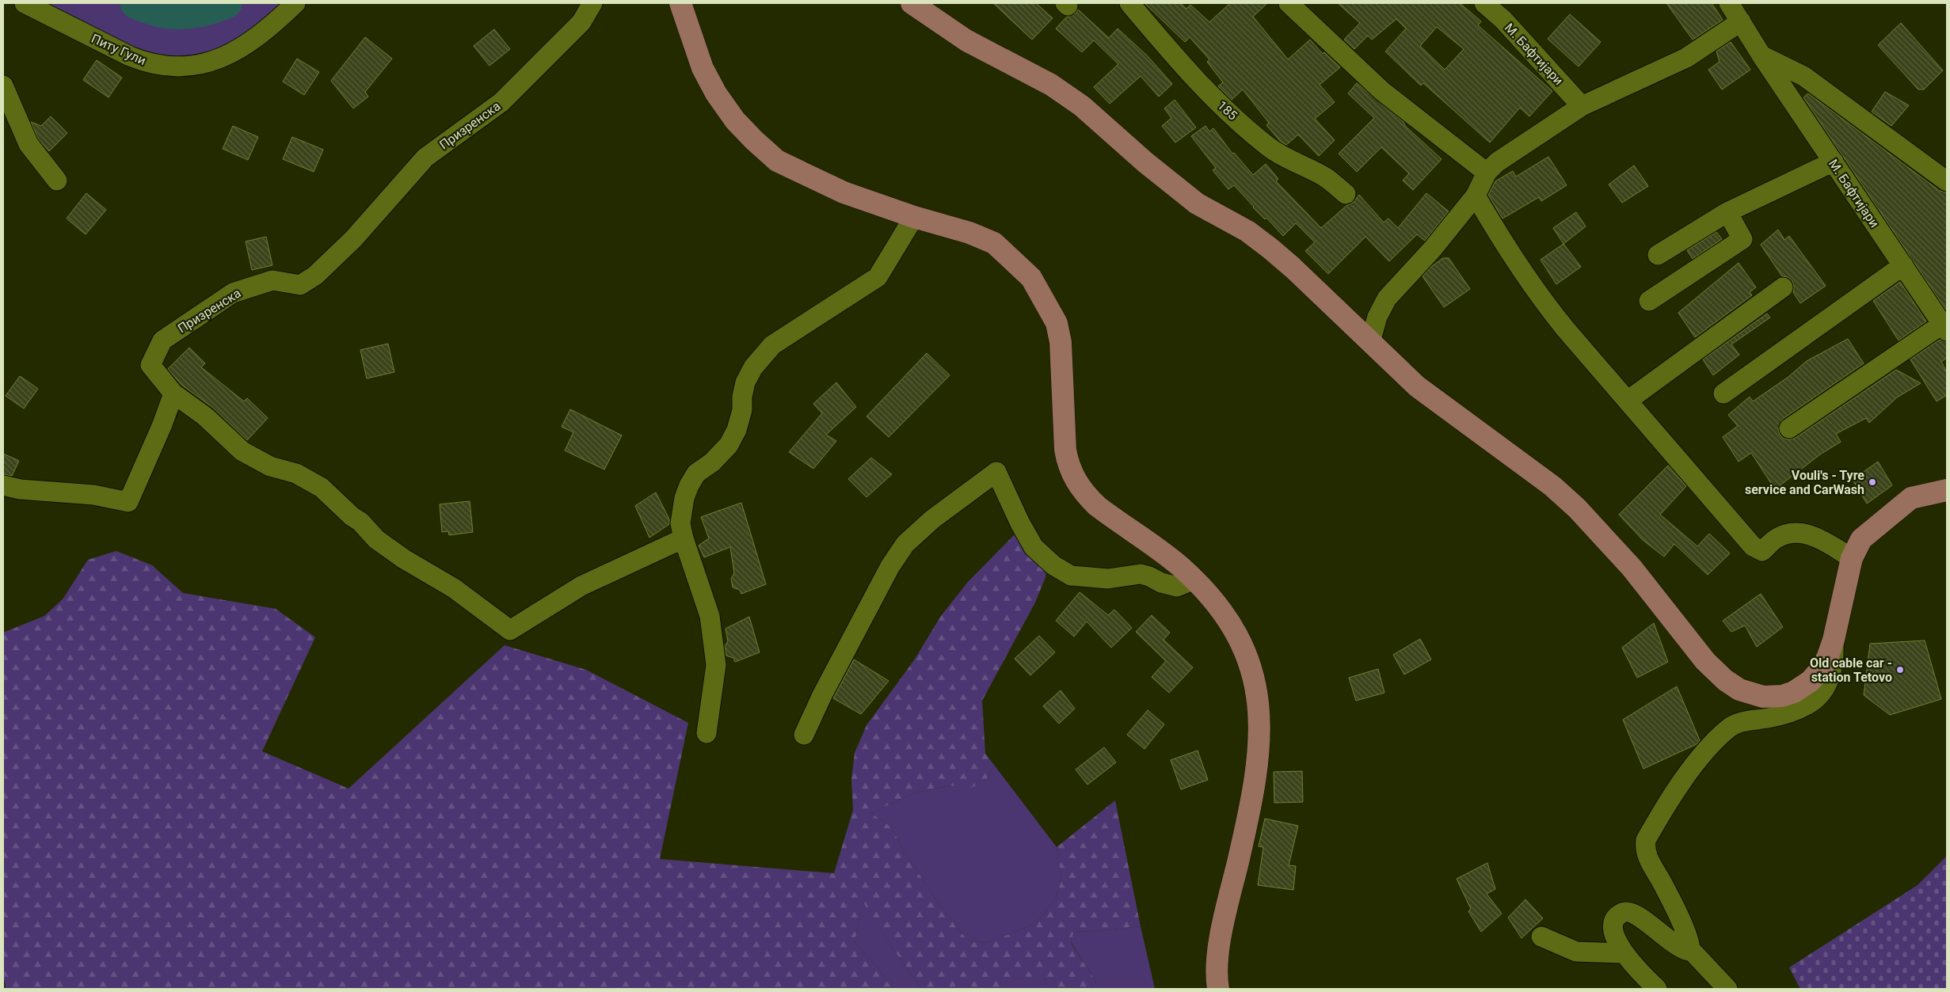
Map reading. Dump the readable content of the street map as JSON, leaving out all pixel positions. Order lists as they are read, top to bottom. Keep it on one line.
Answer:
{"streets":{"street":["Питу Гули","М. Бафтијари","185","Призренска"]},"places":["Vouli's - Tyre service and CarWash","Old cable car - station Tetovo"]}
